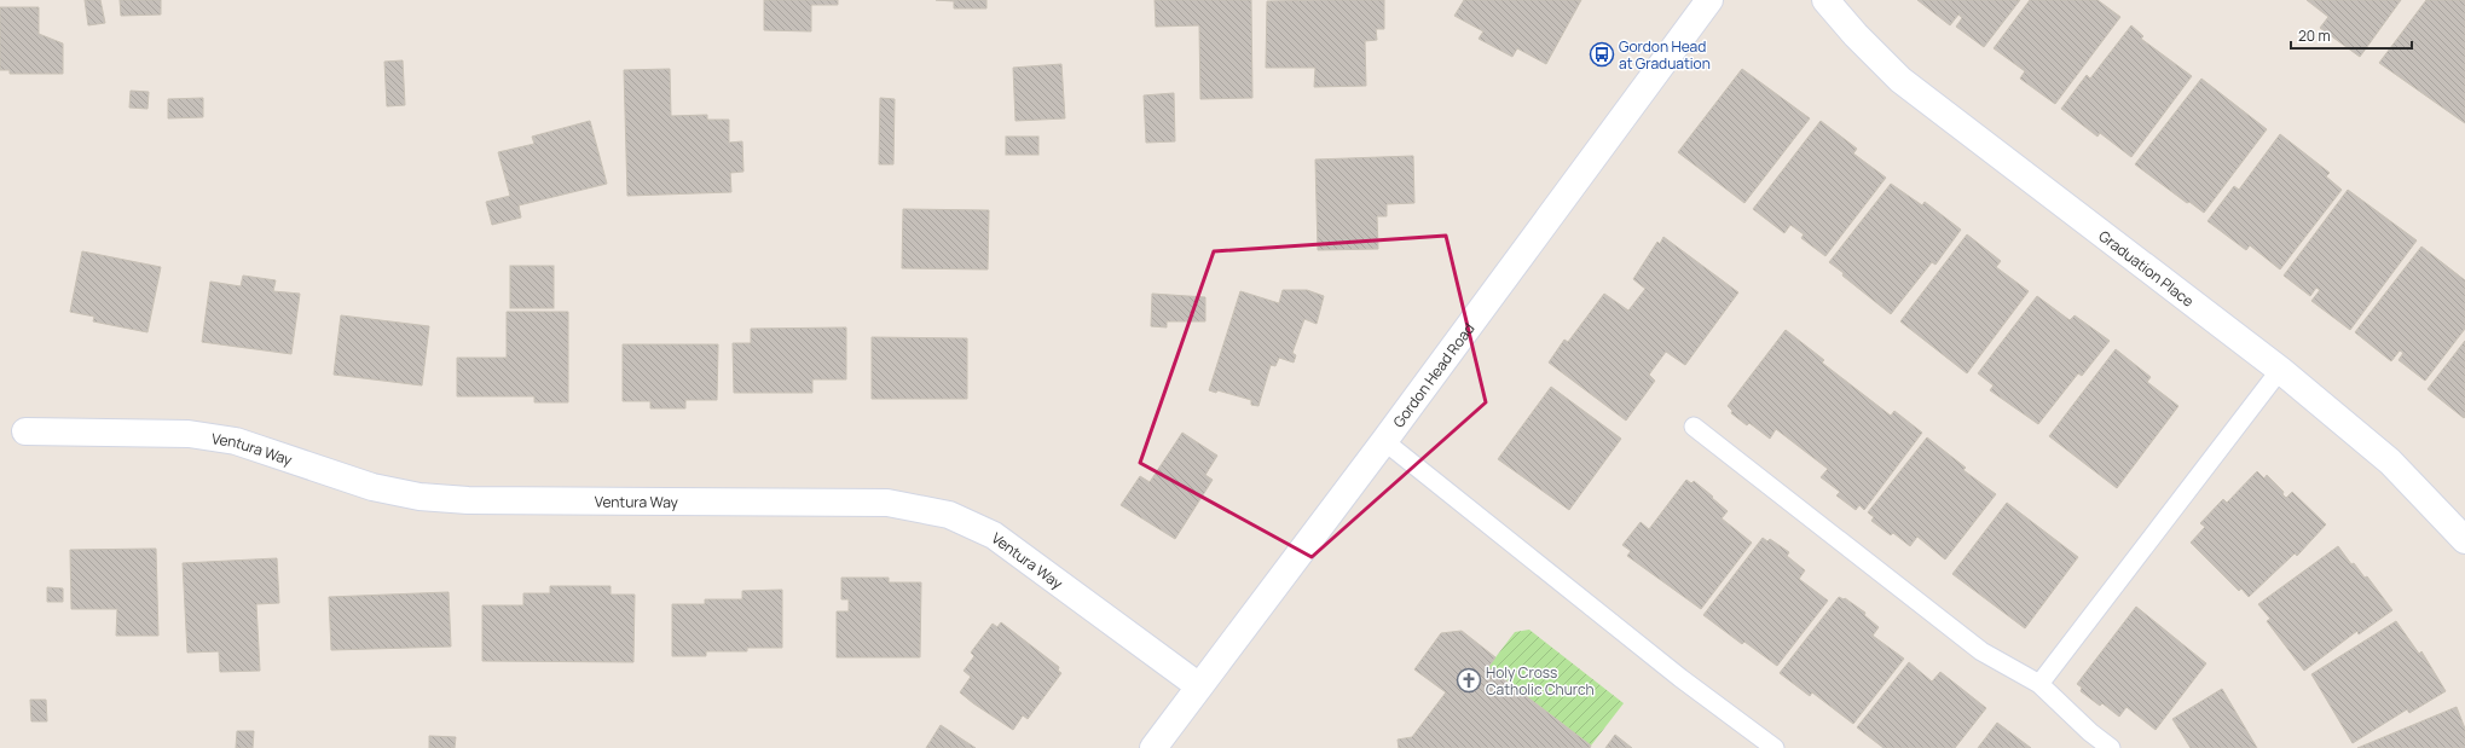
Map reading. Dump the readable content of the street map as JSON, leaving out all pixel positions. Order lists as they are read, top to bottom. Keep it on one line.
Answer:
{"streets":{"street":["Graduation Place","Gordon Head Road","Ventura Way"]},"crossings":[["Gordon Head Road","Ventura Way"]],"places":{"bus stop":["Gordon Head at Graduation"],"church":["Holy Cross Catholic Church"]},"scale_bar":"20 m"}
